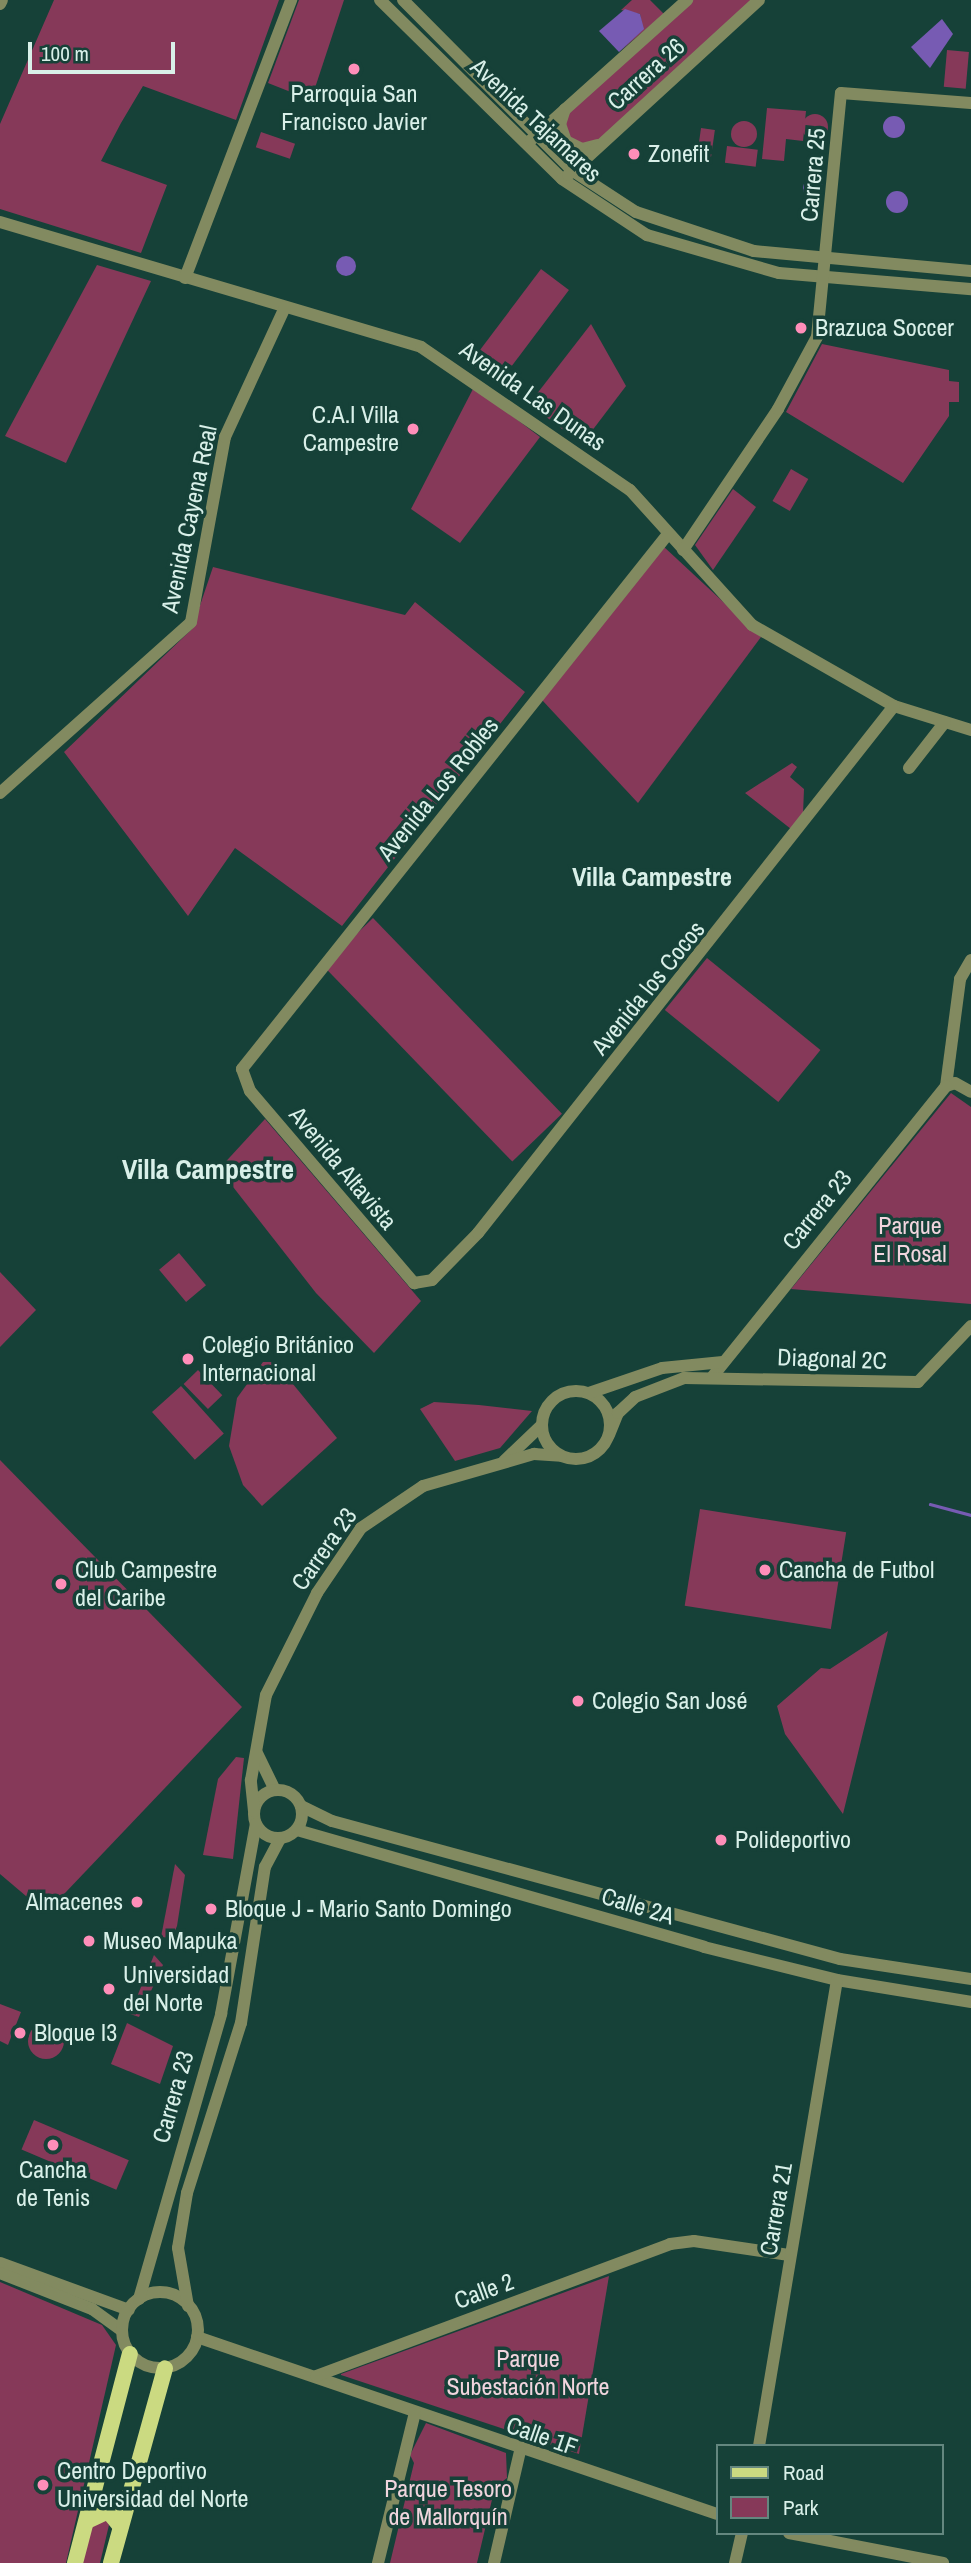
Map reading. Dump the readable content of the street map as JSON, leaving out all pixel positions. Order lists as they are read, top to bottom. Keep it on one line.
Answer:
{"streets":{"street":["Carrera 26","Avenida Tajamares","Carrera 25","Avenida Las Dunas","Avenida Cayena Real","Avenida Los Robles","Avenida los Cocos","Avenida Altavista","Carrera 23","Diagonal 2C","Calle 2A","Carrera 21","Calle 2","Calle 1F"]},"crossings":[["Carrera 26","Avenida Tajamares"],["Avenida Tajamares","Carrera 25"],["Avenida Las Dunas","Avenida Cayena Real"],["Avenida Las Dunas","Avenida Los Robles"],["Avenida Las Dunas","Avenida los Cocos"],["Avenida Los Robles","Avenida Altavista"],["Avenida los Cocos","Avenida Altavista"],["Carrera 23","Diagonal 2C"],["Carrera 23","Calle 2A"],["Calle 2A","Carrera 21"],["Carrera 21","Calle 2"],["Calle 2","Calle 1F"]],"districts":["Villa Campestre","Villa Campestre"],"parks":["Parque El Rosal","Parque Subestación Norte","Parque Tesoro de Mallorquín"],"places":["Parroquia San Francisco Javier","Zonefit","Brazuca Soccer","C.A.I Villa Campestre","Colegio Británico Internacional","Cancha de Futbol","Club Campestre del Caribe","Colegio San José","Polideportivo","Almacenes","Bloque J - Mario Santo Domingo","Museo Mapuka","Universidad del Norte","Bloque I3","Cancha de Tenis","Centro Deportivo Universidad del Norte"],"legend":["Road","Park"],"scale_bar":"100 m"}
